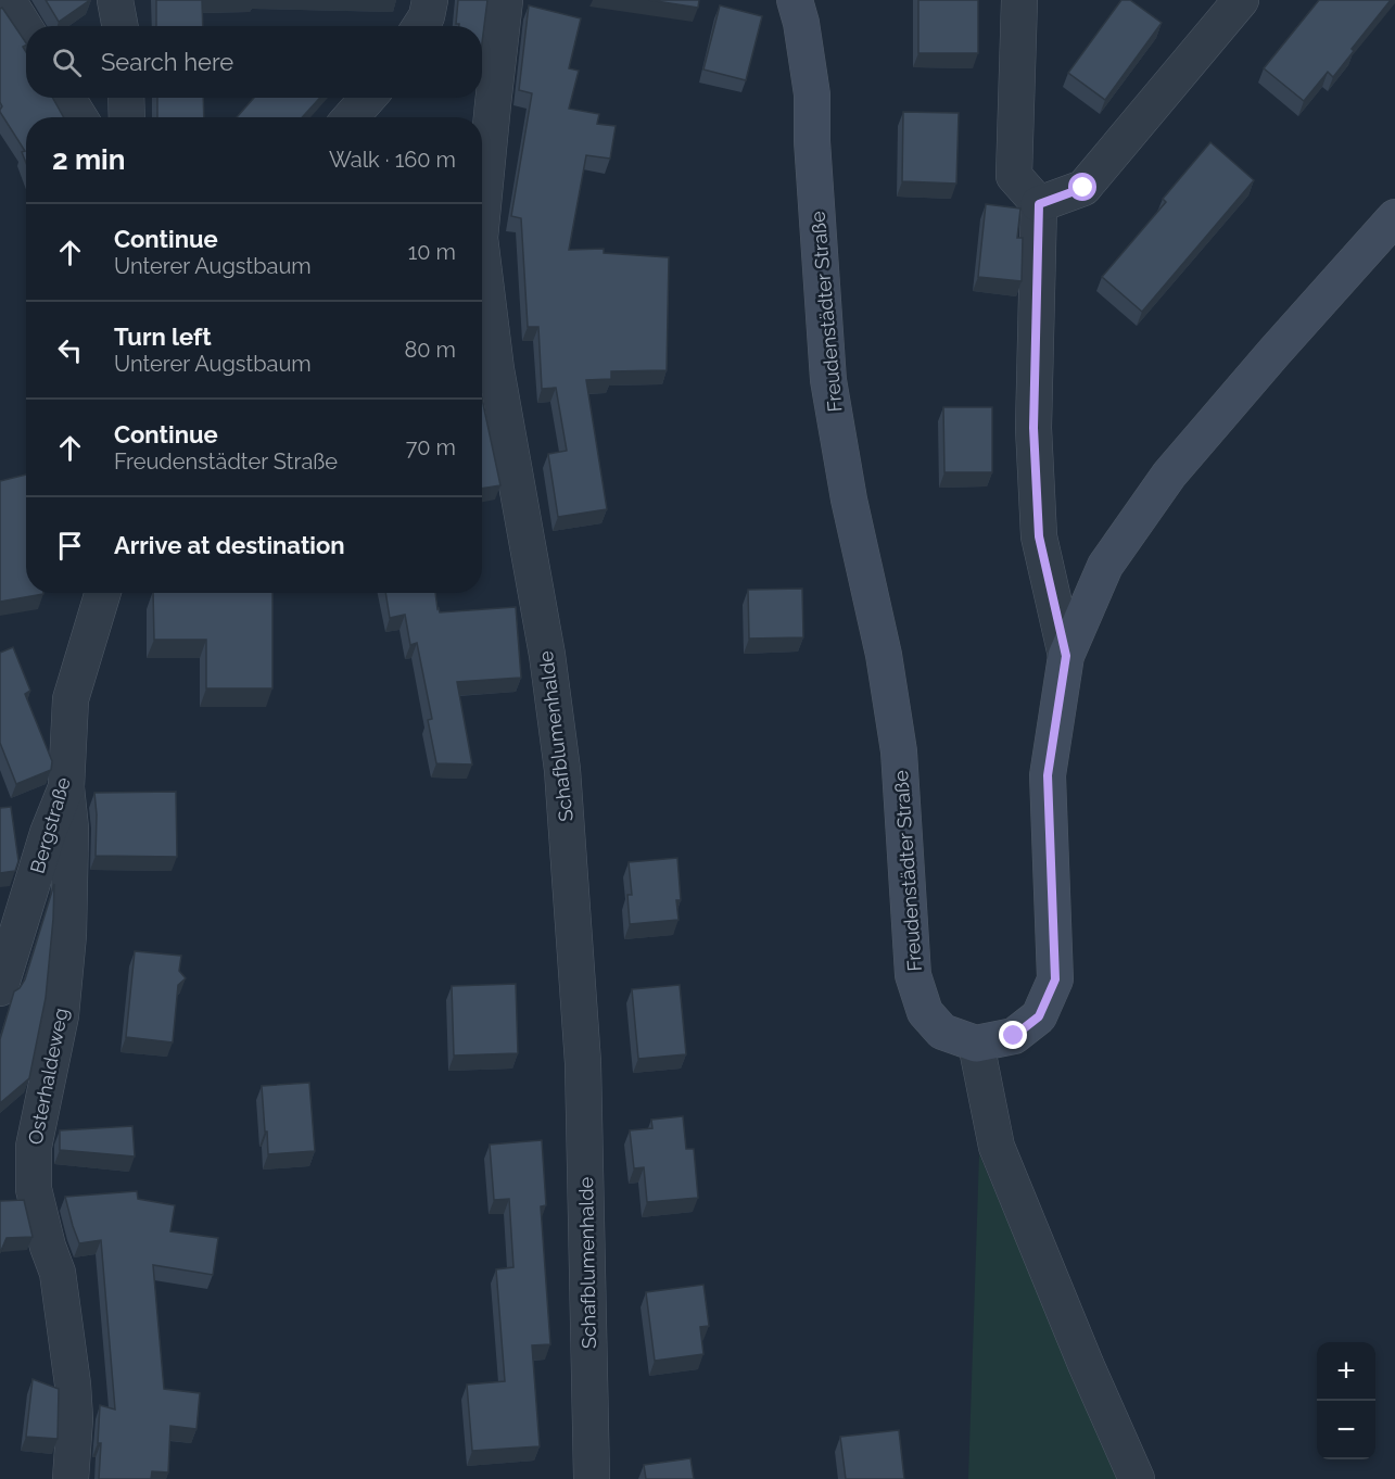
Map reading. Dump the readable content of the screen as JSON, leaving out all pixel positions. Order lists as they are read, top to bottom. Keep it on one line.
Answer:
{"streets":{"street":["Freudenstädter Straße","Schafblumenhalde","Bergstraße","Osterhaldeweg"]},"crossings":[["Bergstraße","Osterhaldeweg"]],"page":{"search":"Search here","heading":["2 min","Walk · 160 m"],"list":[["Continue","Unterer Augstbaum","10 m"],["Turn left","Unterer Augstbaum","80 m"],["Continue","Freudenstädter Straße","70 m"],"Arrive at destination"],"map_buttons":["+","−"]}}
